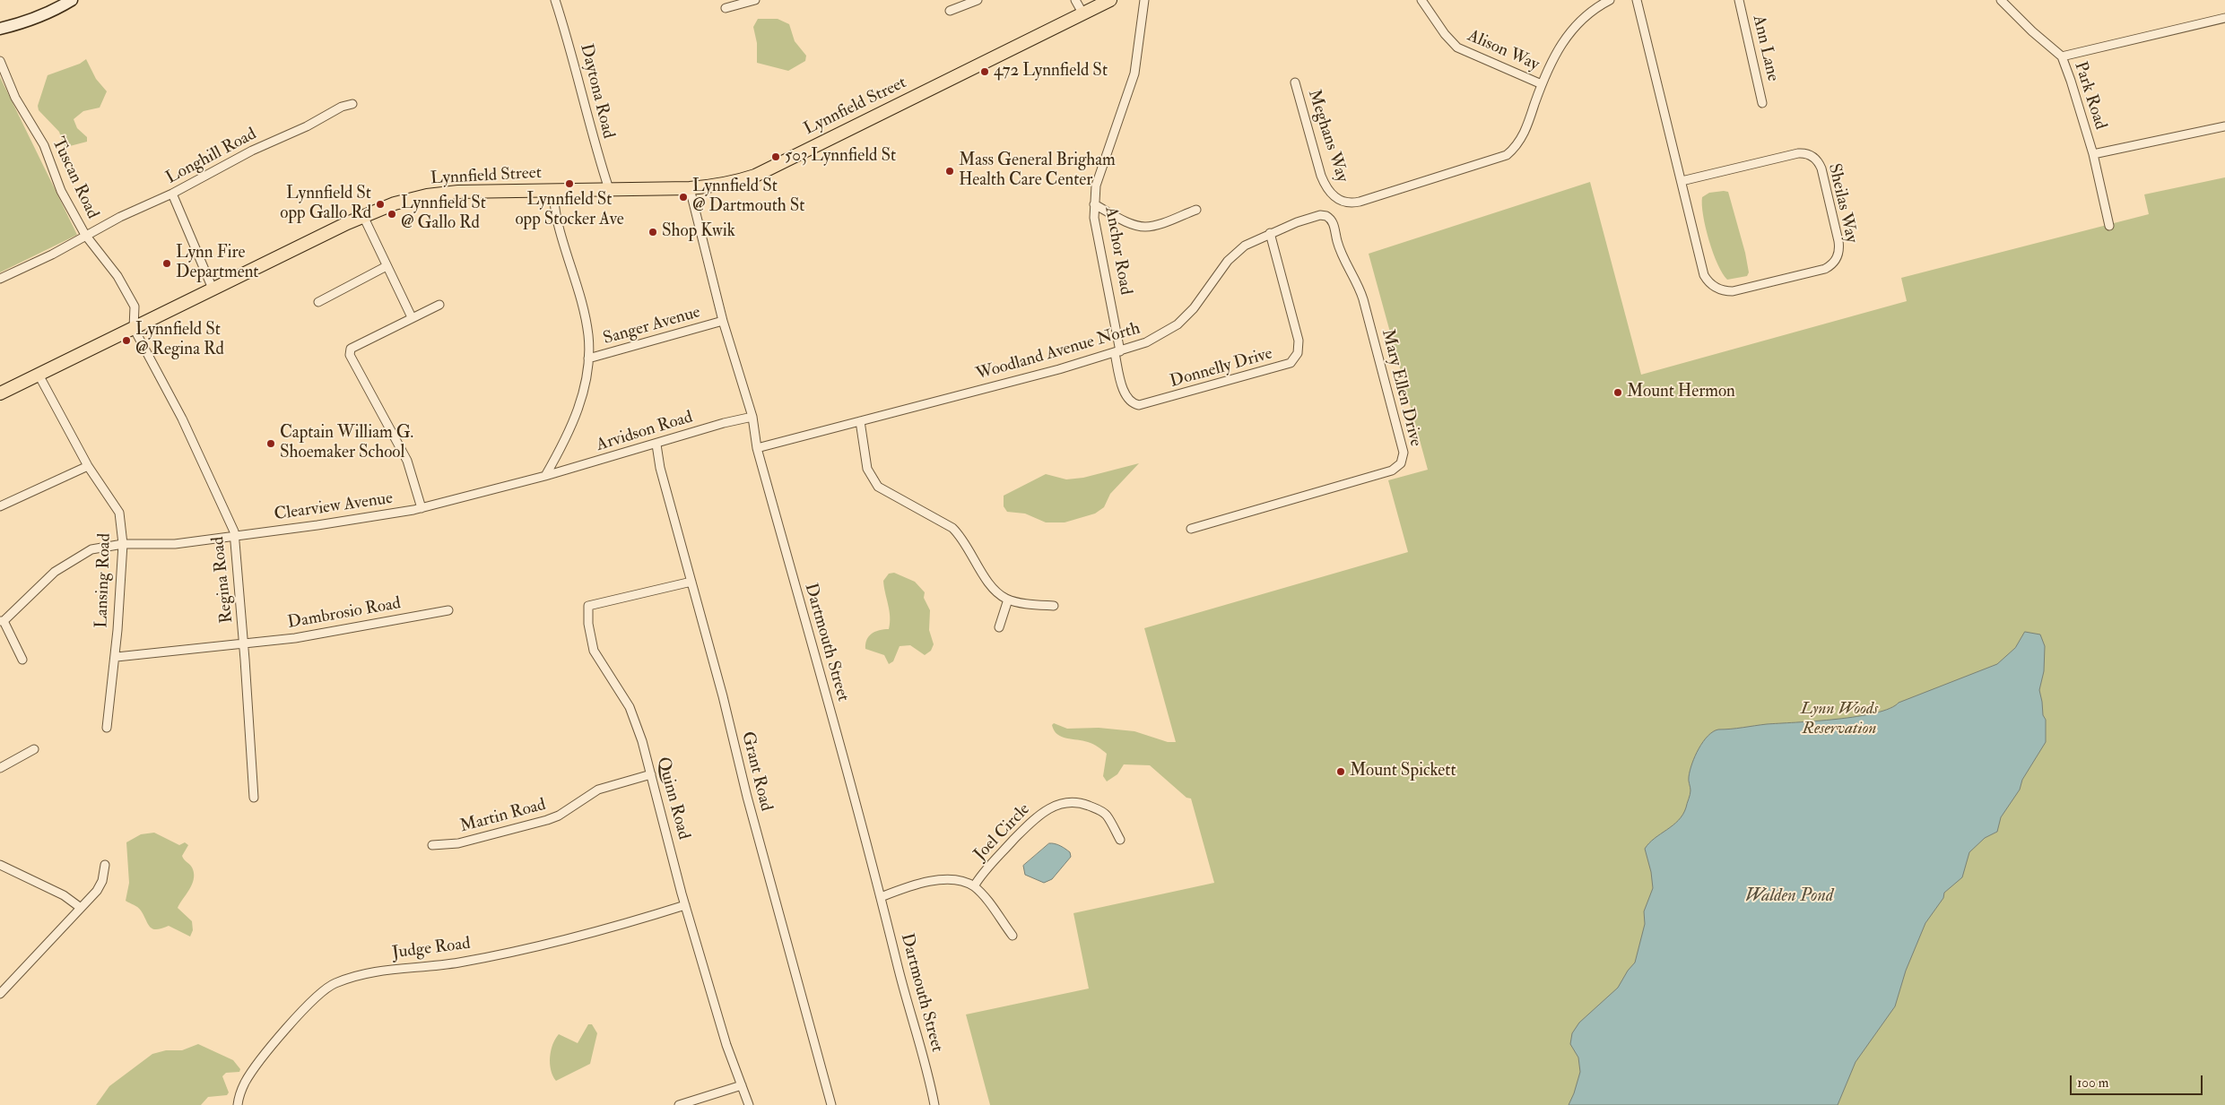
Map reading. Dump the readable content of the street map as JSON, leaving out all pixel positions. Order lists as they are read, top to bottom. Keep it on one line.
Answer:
{"streets":{"main road":["Lynnfield Street"],"street":["Ann Lane","Alison Way","Daytona Road","Park Road","Meghans Way","Longhill Road","Tuscan Road","Sheilas Way","Anchor Road","Sanger Avenue","Woodland Avenue North","Donnelly Drive","Mary Ellen Drive","Arvidson Road","Clearview Avenue","Regina Road","Lansing Road","Dambrosio Road","Dartmouth Street","Grant Road","Quinn Road","Martin Road","Joel Circle","Judge Road"]},"crossings":[["Alison Way","Meghans Way"],["Daytona Road","Lynnfield Street"],["Lynnfield Street","Tuscan Road"],["Lynnfield Street","Regina Road"],["Lynnfield Street","Lansing Road"],["Lynnfield Street","Dartmouth Street"],["Longhill Road","Tuscan Road"],["Tuscan Road","Regina Road"],["Anchor Road","Woodland Avenue North"],["Anchor Road","Donnelly Drive"],["Sanger Avenue","Dartmouth Street"],["Woodland Avenue North","Donnelly Drive"],["Woodland Avenue North","Mary Ellen Drive"],["Woodland Avenue North","Dartmouth Street"],["Arvidson Road","Clearview Avenue"],["Arvidson Road","Dartmouth Street"],["Arvidson Road","Grant Road"],["Clearview Avenue","Regina Road"],["Clearview Avenue","Lansing Road"],["Regina Road","Dambrosio Road"],["Lansing Road","Dambrosio Road"],["Grant Road","Quinn Road"],["Quinn Road","Martin Road"],["Quinn Road","Judge Road"]],"water":["Walden Pond"],"parks":["Lynn Woods Reservation"],"places":["472 Lynnfield St","503 Lynnfield St","Mass General Brigham Health Care Center","Lynnfield St opp Stocker Ave","Lynnfield St @ Dartmouth St","Lynnfield St opp Gallo Rd","Lynnfield St @ Gallo Rd","Shop Kwik","Lynn Fire Department","Lynnfield St @ Regina Rd","Mount Hermon","Captain William G. Shoemaker School","Mount Spickett"],"scale_bar":"100 m"}
